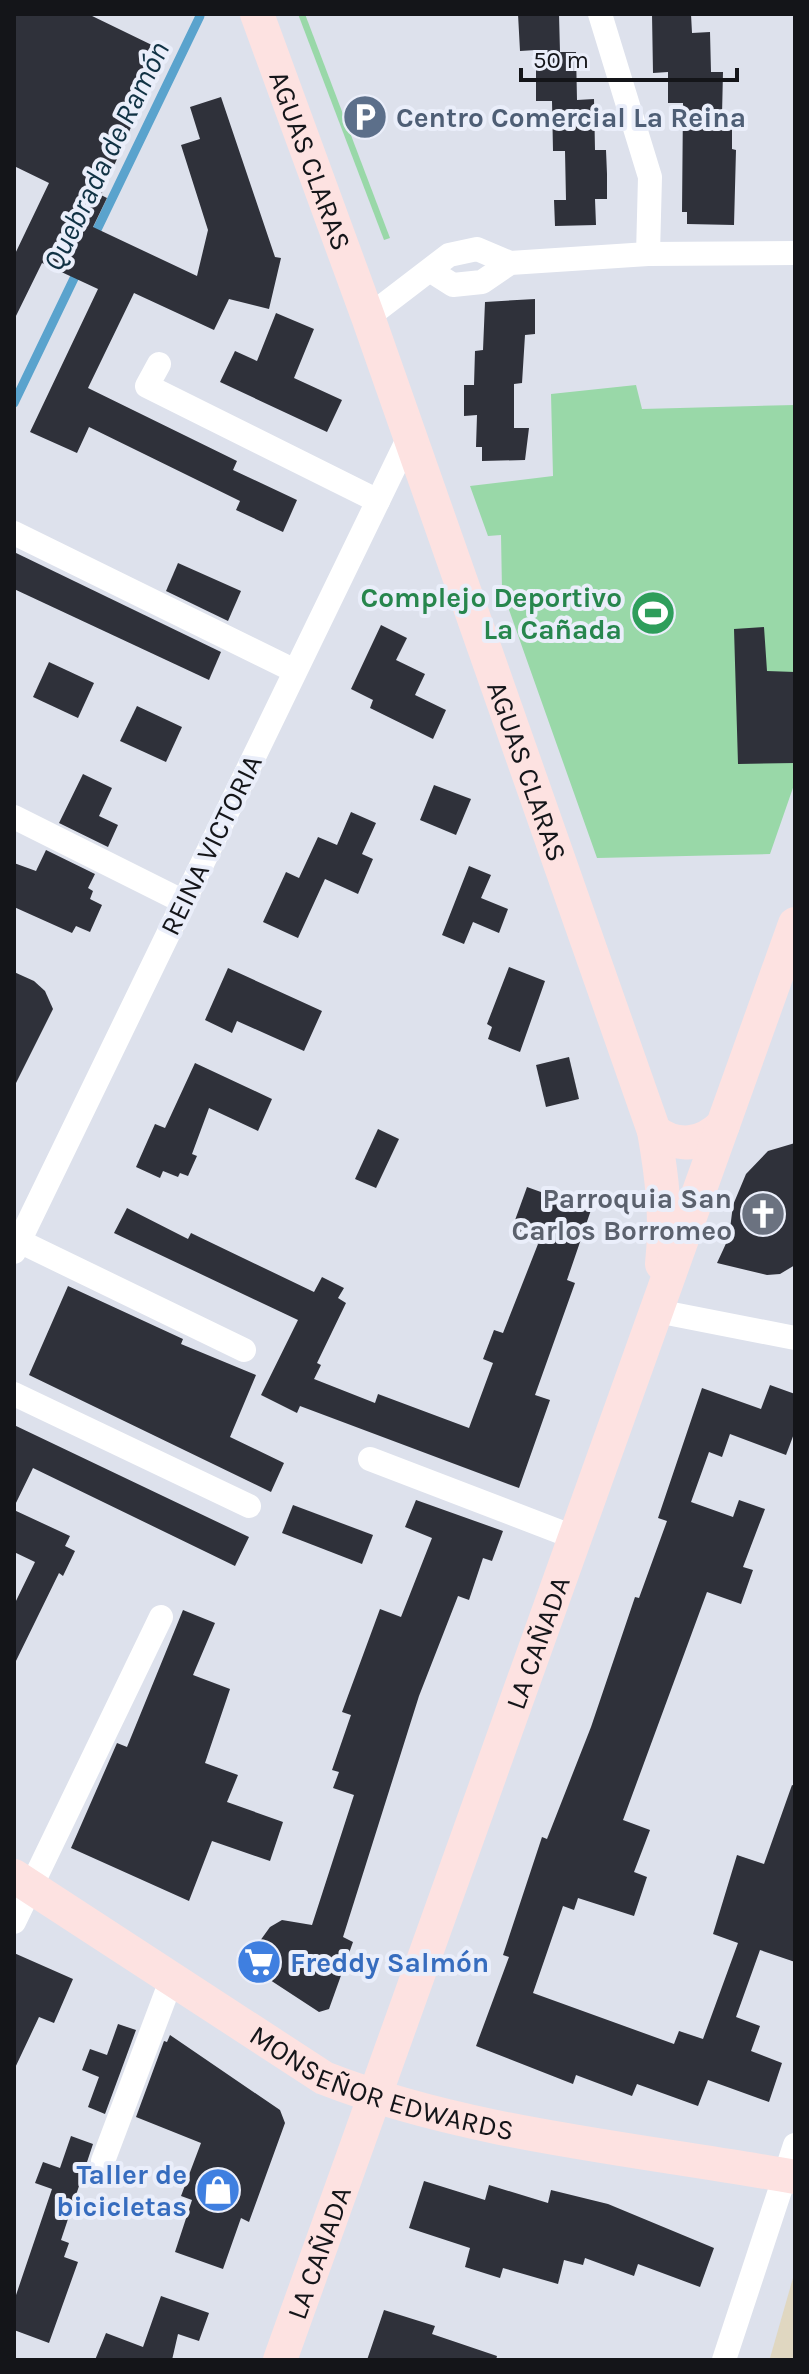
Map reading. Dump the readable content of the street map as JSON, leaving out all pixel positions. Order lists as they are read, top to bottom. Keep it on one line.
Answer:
{"streets":{"street":["AGUAS CLARAS","REINA VICTORIA","LA CAÑADA","MONSEÑOR EDWARDS"]},"crossings":[["AGUAS CLARAS","REINA VICTORIA"],["AGUAS CLARAS","LA CAÑADA"],["LA CAÑADA","MONSEÑOR EDWARDS"]],"water":["Quebrada de Ramón"],"places":{"parking":["Centro Comercial La Reina"],"sports":["Complejo Deportivo La Cañada"],"church":["Parroquia San Carlos Borromeo"],"supermarket":["Freddy Salmón"],"shop":["Taller de bicicletas"]},"scale_bar":"50 m"}
